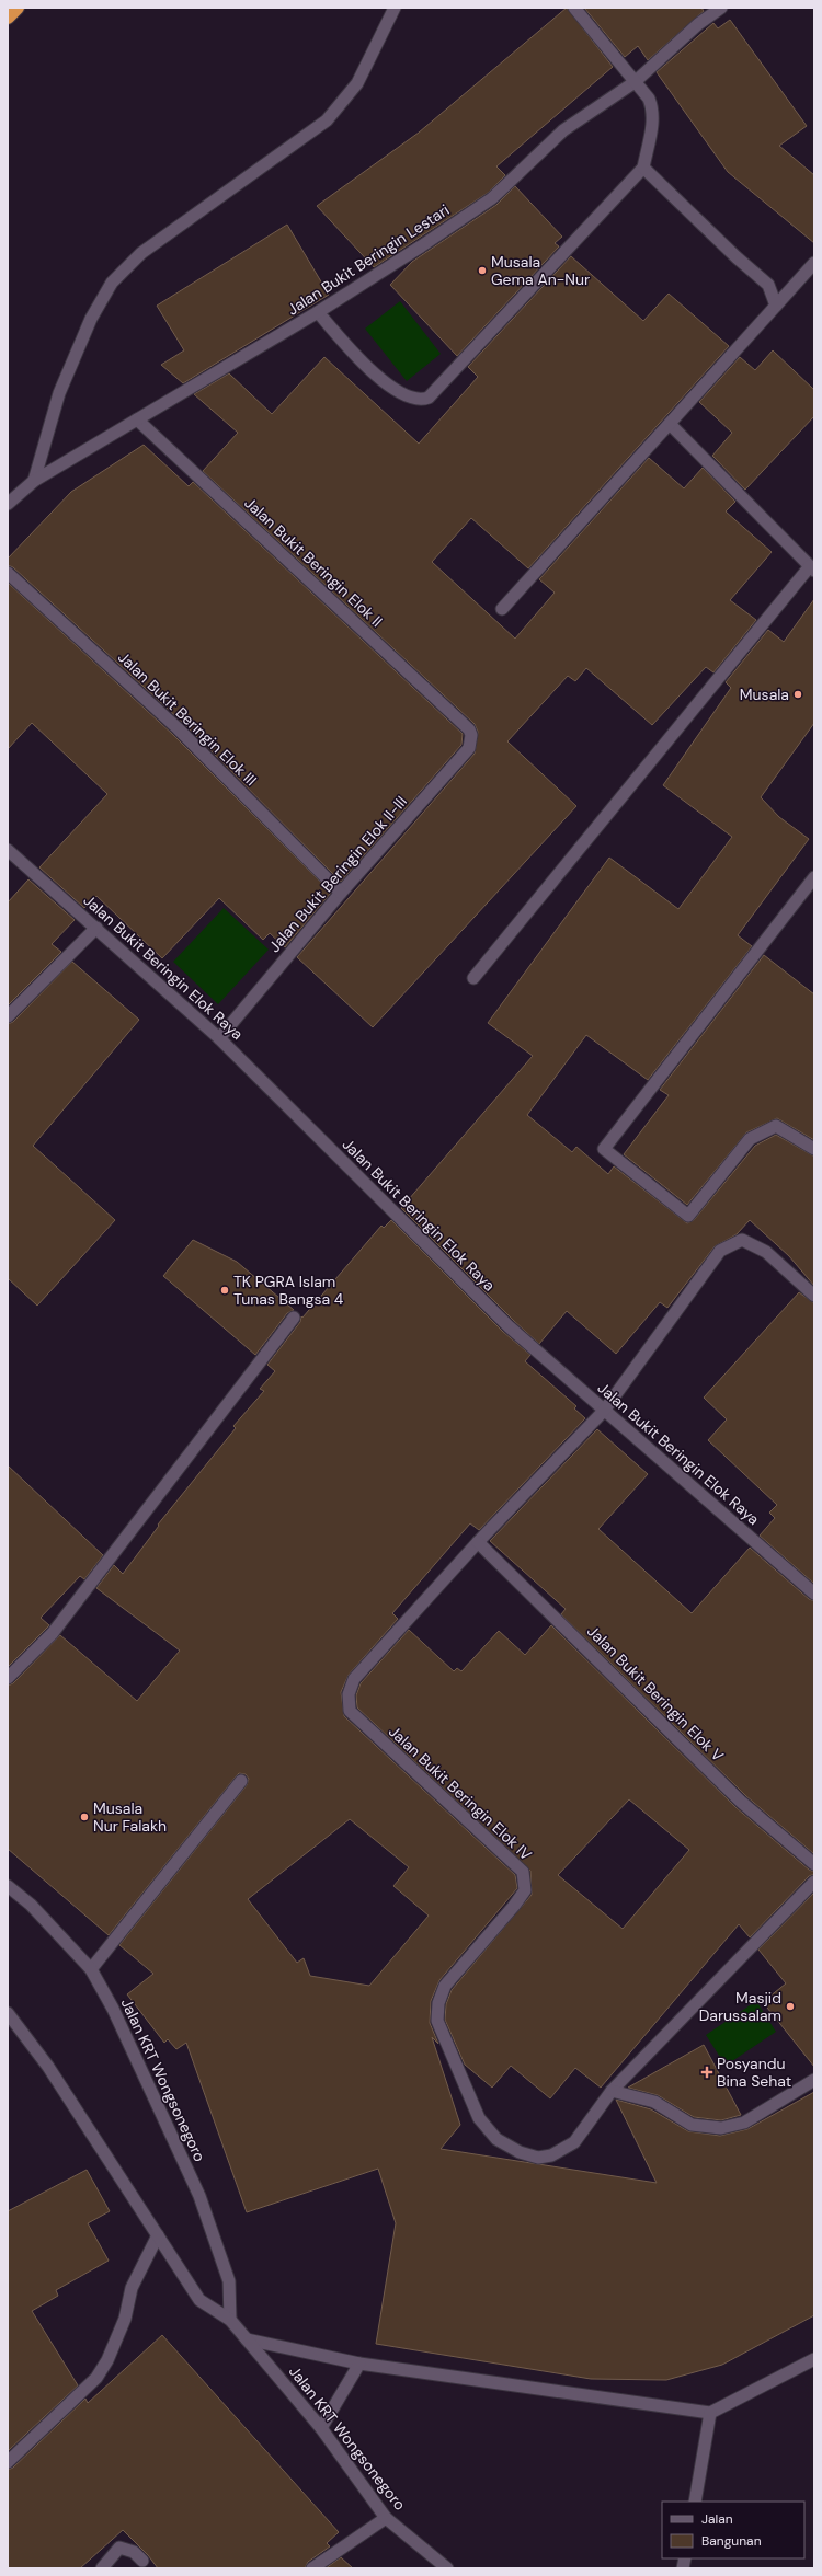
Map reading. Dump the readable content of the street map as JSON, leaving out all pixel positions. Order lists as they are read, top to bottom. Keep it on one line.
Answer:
{"streets":{"street":["Jalan Bukit Beringin Lestari","Jalan Bukit Beringin Elok II","Jalan Bukit Beringin Elok III","Jalan Bukit Beringin Elok II-III","Jalan Bukit Beringin Elok Raya","Jalan Bukit Beringin Elok V","Jalan Bukit Beringin Elok IV","Jalan KRT Wongsonegoro"]},"crossings":[["Jalan Bukit Beringin Lestari","Jalan Bukit Beringin Elok II"],["Jalan Bukit Beringin Elok II","Jalan Bukit Beringin Elok II-III"],["Jalan Bukit Beringin Elok III","Jalan Bukit Beringin Elok II-III"],["Jalan Bukit Beringin Elok II-III","Jalan Bukit Beringin Elok Raya"],["Jalan Bukit Beringin Elok Raya","Jalan Bukit Beringin Elok IV"],["Jalan Bukit Beringin Elok V","Jalan Bukit Beringin Elok IV"]],"places":{"other":["Musala Gema An-Nur","Musala","TK PGRA Islam Tunas Bangsa 4","Musala Nur Falakh","Masjid Darussalam"],"health":["Posyandu Bina Sehat"]},"legend":["Jalan","Bangunan"]}
